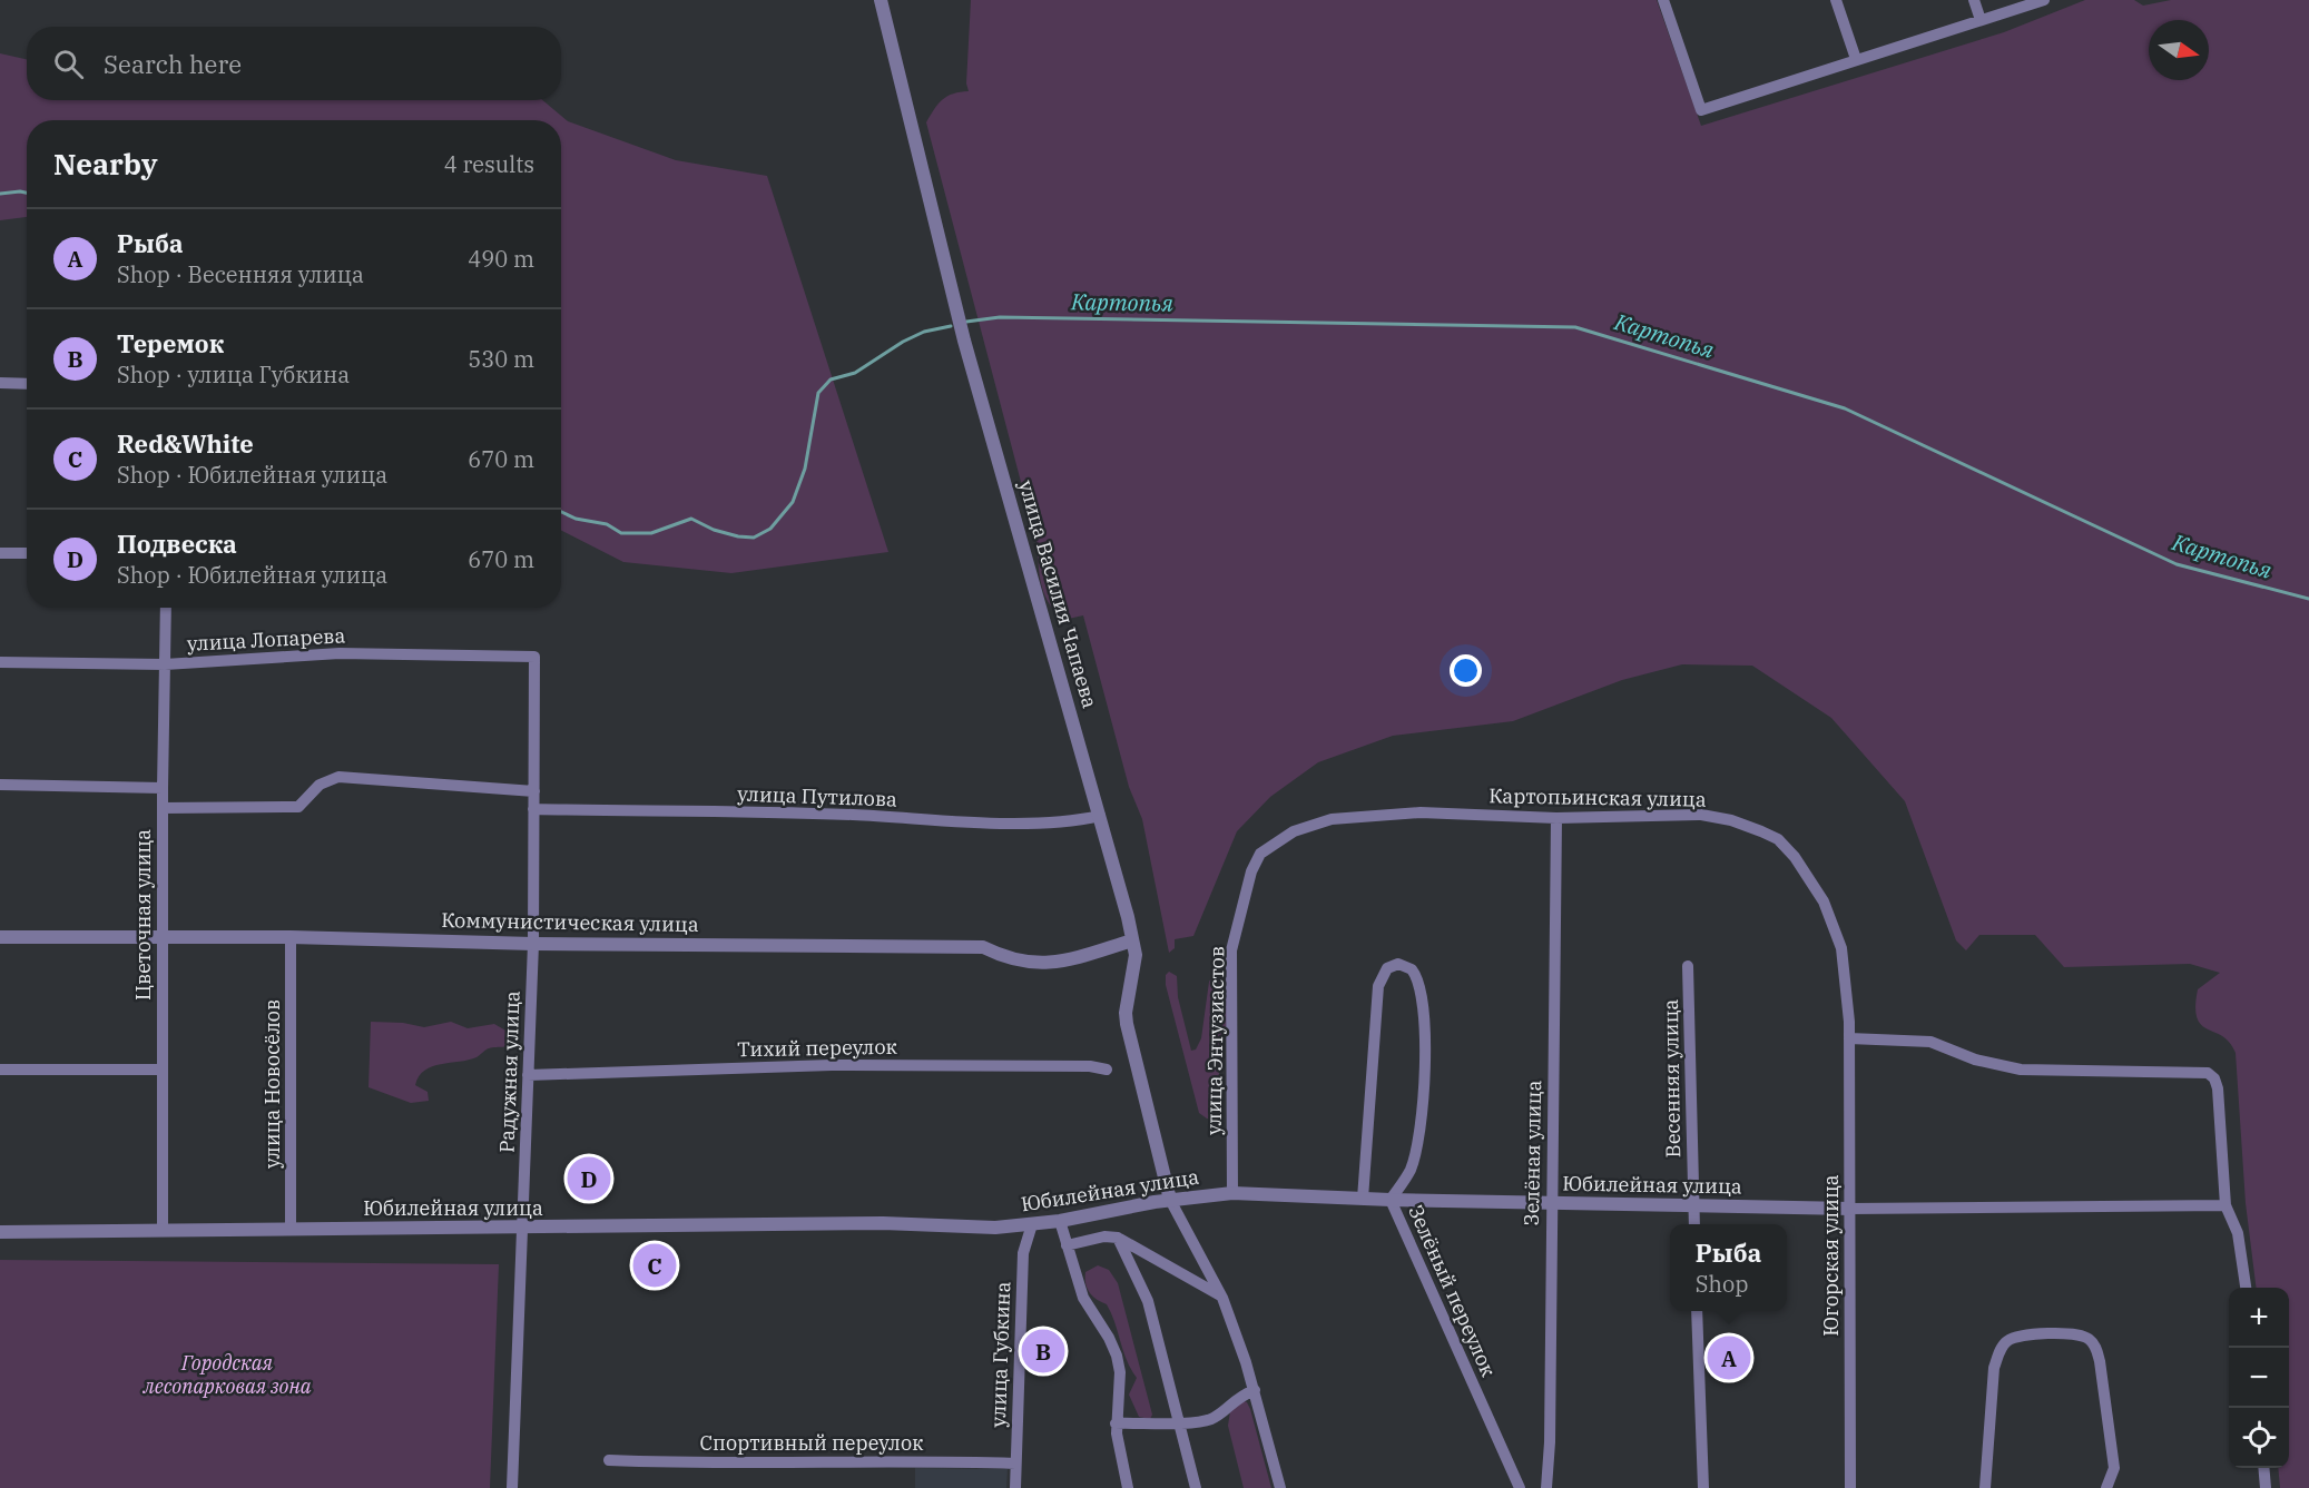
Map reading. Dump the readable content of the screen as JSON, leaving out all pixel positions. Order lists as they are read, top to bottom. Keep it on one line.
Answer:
{"streets":{"street":["улица Василия Чапаева","улица Лопарева","улица Путилова","Картопьинская улица","Цветочная улица","Коммунистическая улица","улица Энтузиастов","Тихий переулок","Радужная улица","Весенняя улица","улица Новосёлов","Зелёная улица","Юбилейная улица","Югорская улица","Зелёный переулок","улица Губкина","Спортивный переулок"]},"crossings":[["улица Василия Чапаева","улица Путилова"],["улица Василия Чапаева","Коммунистическая улица"],["улица Василия Чапаева","Юбилейная улица"],["улица Лопарева","Цветочная улица"],["улица Лопарева","Радужная улица"],["улица Путилова","Радужная улица"],["Картопьинская улица","улица Энтузиастов"],["Картопьинская улица","Зелёная улица"],["Картопьинская улица","Югорская улица"],["Цветочная улица","Коммунистическая улица"],["Цветочная улица","Юбилейная улица"],["Коммунистическая улица","Радужная улица"],["Коммунистическая улица","улица Новосёлов"],["улица Энтузиастов","Юбилейная улица"],["Тихий переулок","Радужная улица"],["Радужная улица","Юбилейная улица"],["Весенняя улица","Юбилейная улица"],["улица Новосёлов","Юбилейная улица"],["Зелёная улица","Юбилейная улица"],["Юбилейная улица","Югорская улица"],["Юбилейная улица","Зелёный переулок"],["Юбилейная улица","улица Губкина"],["улица Губкина","Спортивный переулок"]],"water":["Картопья"],"parks":["Городская лесопарковая зона"],"north":"right","page":{"search":"Search here","heading":["Nearby","4 results"],"list":[{"mark":"A","name":"Рыба","note":"Shop · Весенняя улица","value":"490 m"},{"mark":"B","name":"Теремок","note":"Shop · улица Губкина","value":"530 m"},{"mark":"C","name":"Red&White","note":"Shop · Юбилейная улица","value":"670 m"},{"mark":"D","name":"Подвеска","note":"Shop · Юбилейная улица","value":"670 m"}],"pins":["D","C","B","A"],"popup":["Рыба","Shop"],"map_buttons":["+","−"]}}
